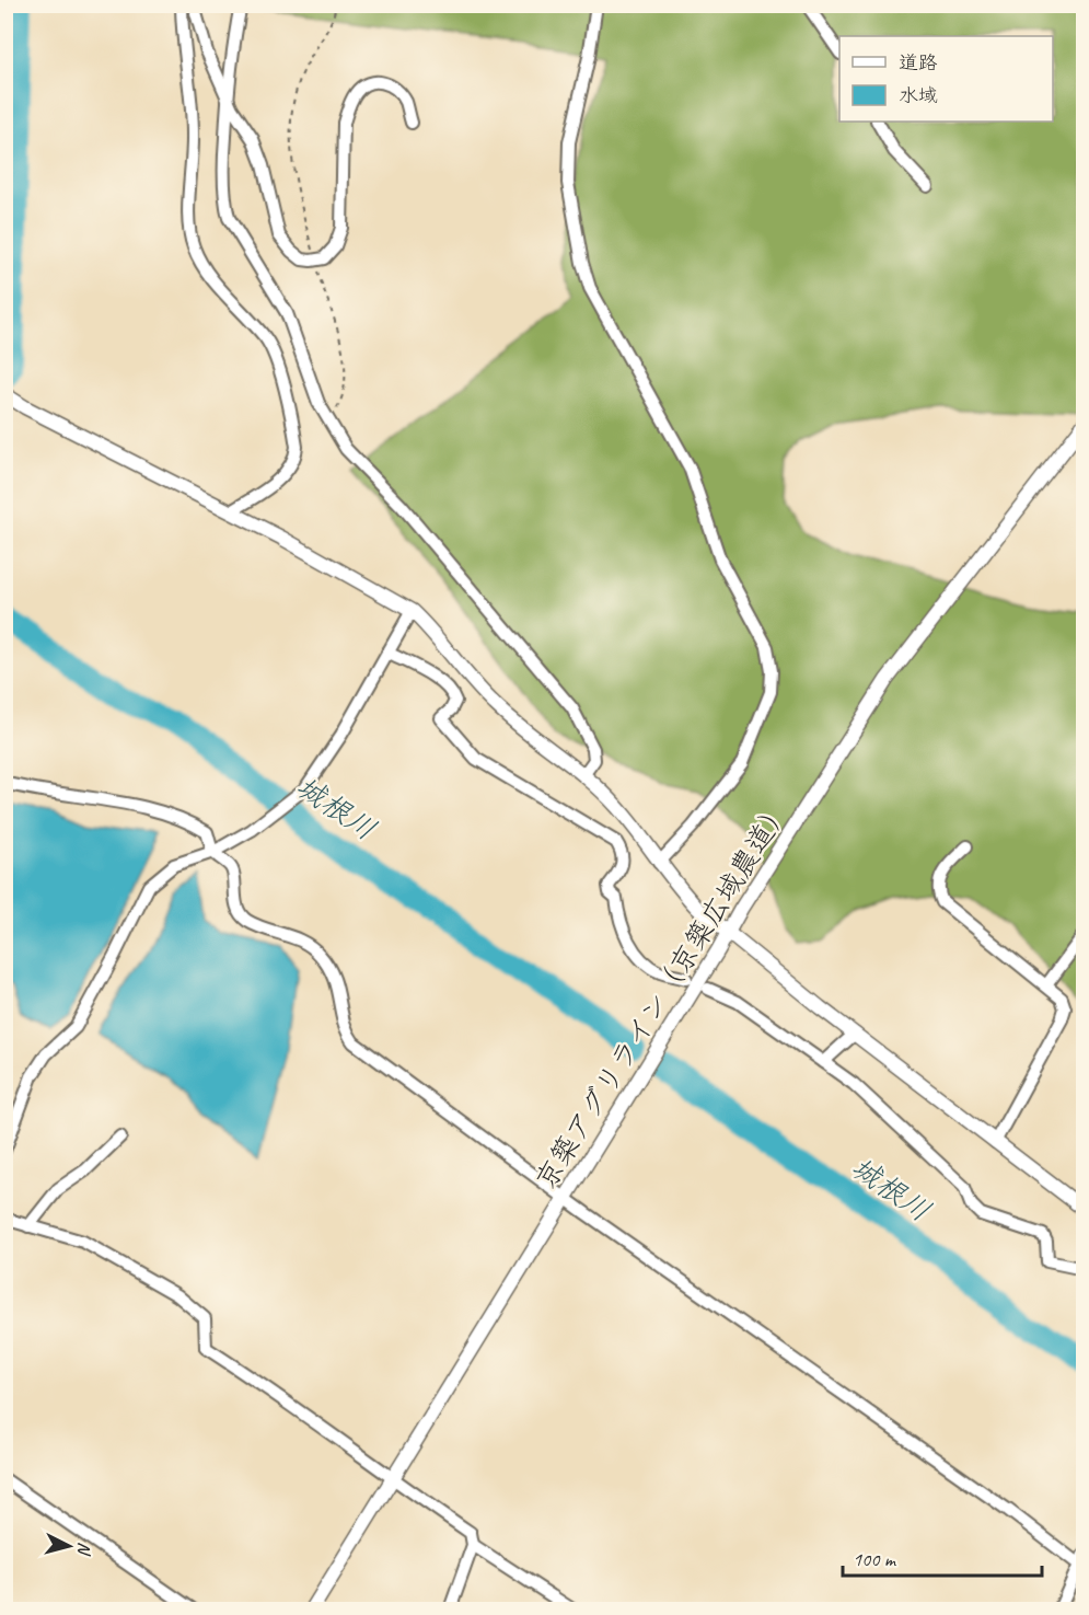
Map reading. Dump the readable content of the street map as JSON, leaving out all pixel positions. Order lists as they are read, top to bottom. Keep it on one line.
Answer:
{"streets":{"street":["京築アグリライン（京築広域農道）"]},"water":["城根川"],"legend":["道路","水域"],"scale_bar":"100 m","north":"right"}
